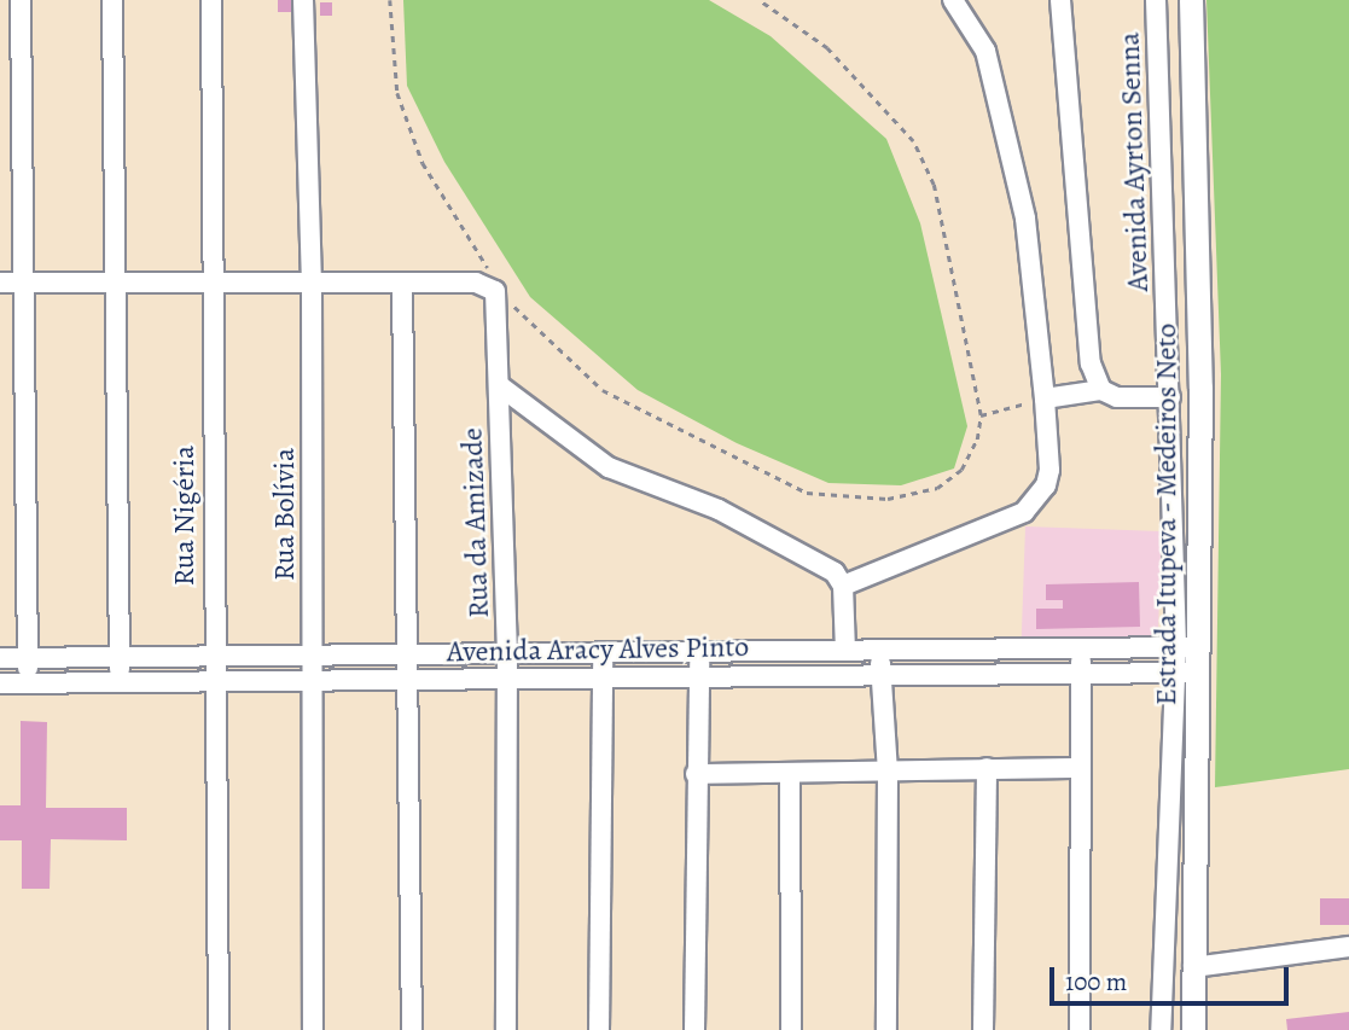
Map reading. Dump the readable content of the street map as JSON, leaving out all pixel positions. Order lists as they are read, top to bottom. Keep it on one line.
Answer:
{"streets":{"main road":["Estrada Itupeva - Medeiros Neto"],"street":["Avenida Ayrton Senna","Rua Bolívia","Rua Nigéria","Rua da Amizade","Avenida Aracy Alves Pinto"]},"crossings":[["Avenida Ayrton Senna","Estrada Itupeva - Medeiros Neto"],["Avenida Ayrton Senna","Avenida Aracy Alves Pinto"],["Rua Bolívia","Avenida Aracy Alves Pinto"],["Estrada Itupeva - Medeiros Neto","Avenida Aracy Alves Pinto"],["Rua Nigéria","Avenida Aracy Alves Pinto"],["Rua da Amizade","Avenida Aracy Alves Pinto"]],"scale_bar":"100 m"}
